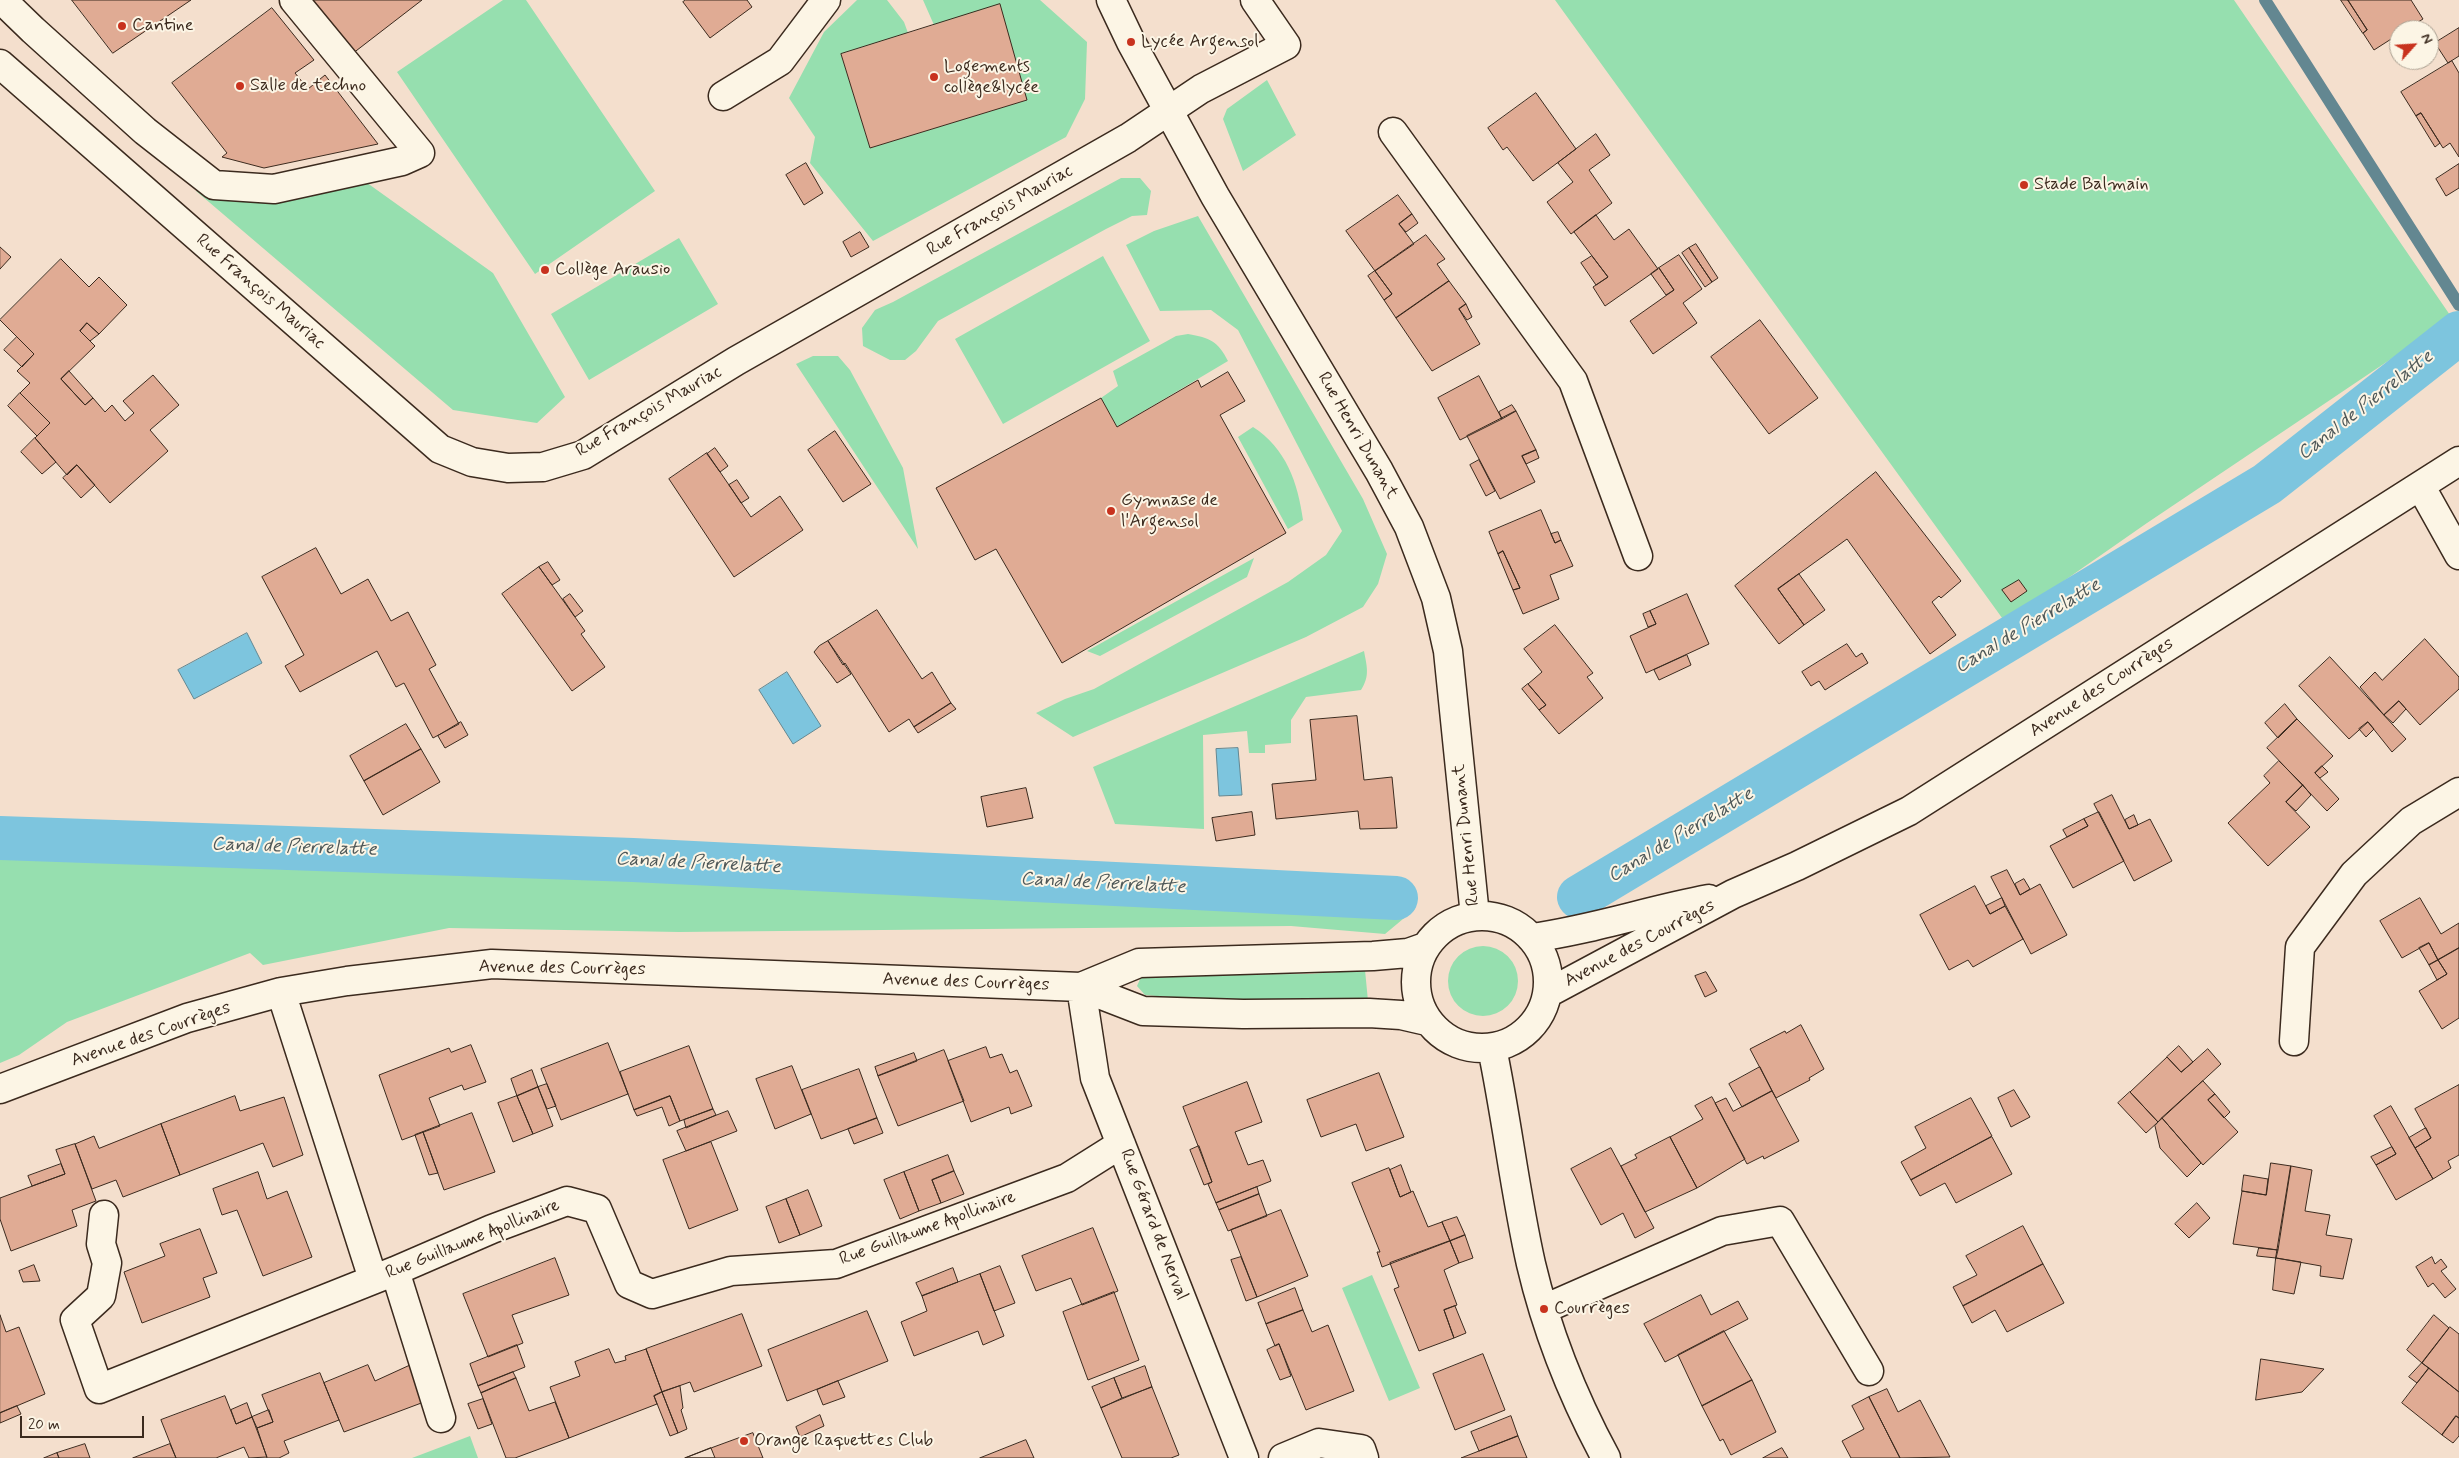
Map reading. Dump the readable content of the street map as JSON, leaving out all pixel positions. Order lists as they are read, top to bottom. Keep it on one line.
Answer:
{"streets":{"street":["Rue François Mauriac","Rue Henri Dunant","Avenue des Courrèges","Rue Gérard de Nerval","Rue Guillaume Apollinaire"]},"crossings":[["Rue François Mauriac","Rue Henri Dunant"],["Rue Henri Dunant","Avenue des Courrèges"],["Avenue des Courrèges","Rue Gérard de Nerval"],["Avenue des Courrèges","Rue Guillaume Apollinaire"],["Rue Gérard de Nerval","Rue Guillaume Apollinaire"]],"water":["Canal de Pierrelatte"],"places":["Cantine","Lycée Argensol","Logements collège&lycée","Salle de techno","Stade Balmain","Collège Arausio","Gymnase de l'Argensol","Courrèges","Orange Raquettes Club"],"scale_bar":"20 m","north":"top right"}
